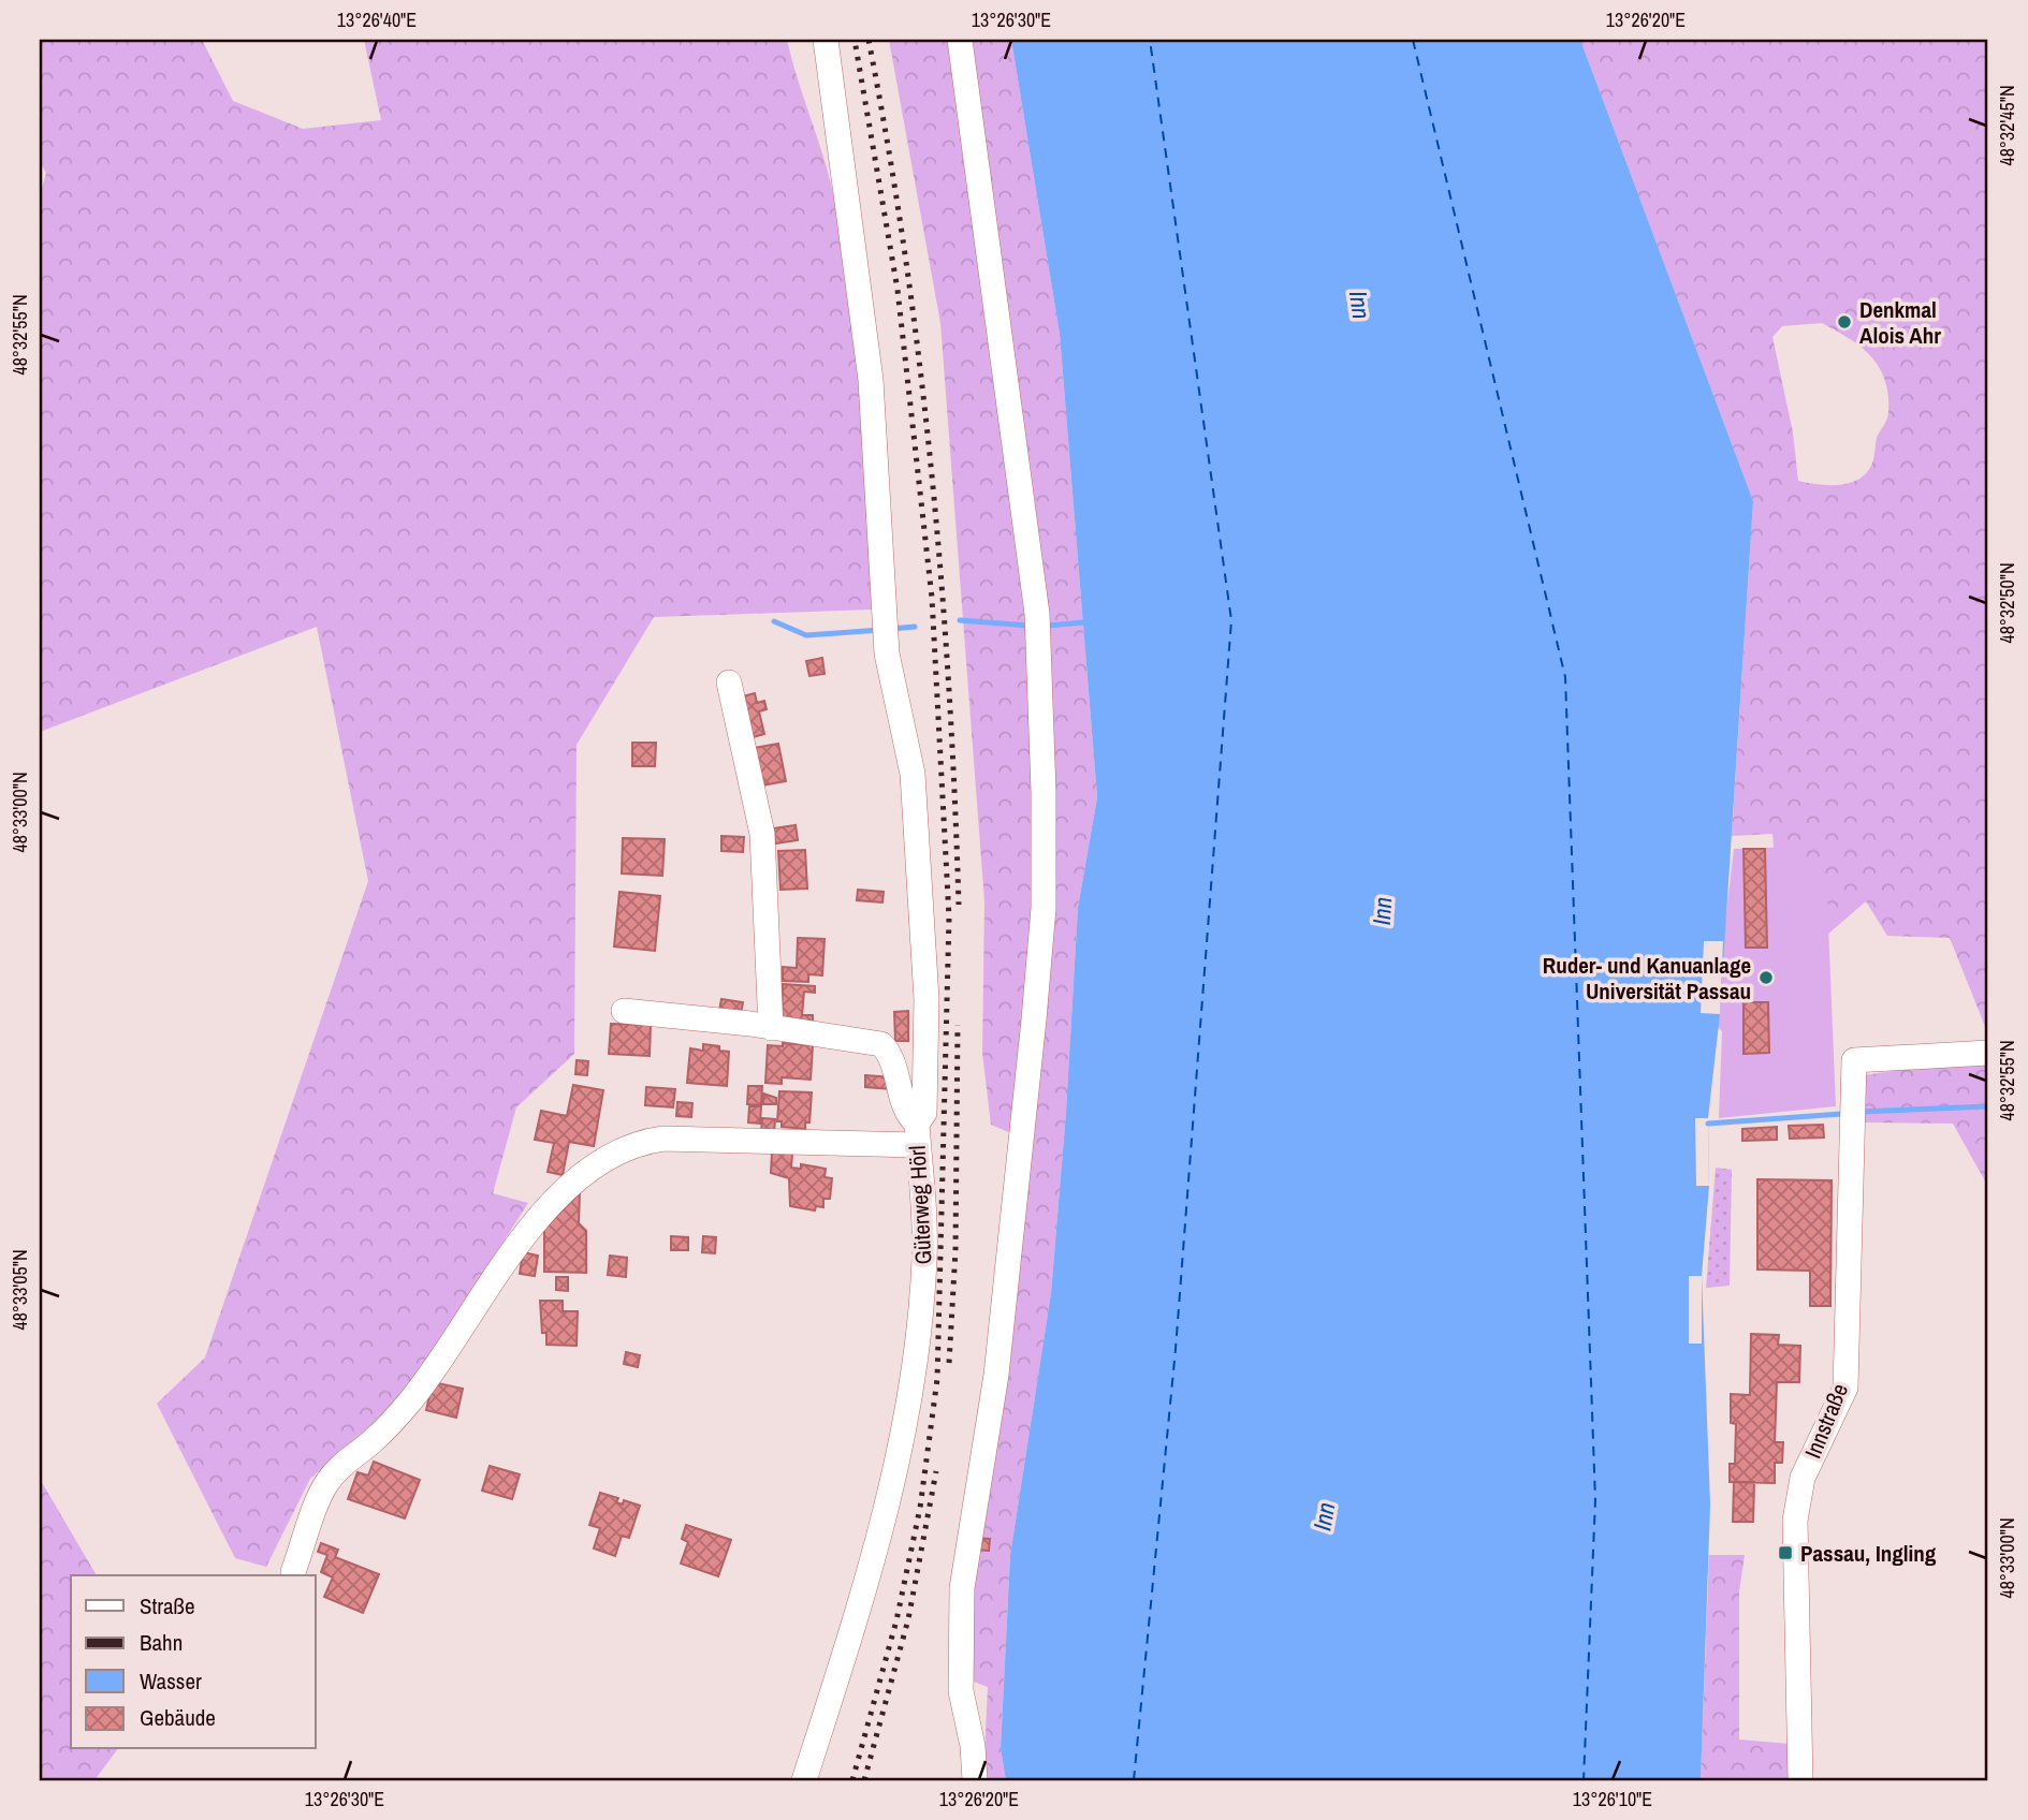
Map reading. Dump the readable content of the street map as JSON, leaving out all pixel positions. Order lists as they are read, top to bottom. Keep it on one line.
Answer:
{"streets":{"street":["Güterweg Hörl","Innstraße"]},"water":["Inn"],"places":{"other":["Denkmal Alois Ahr","Ruder- und Kanuanlage Universität Passau"],"transit":["Passau, Ingling"]},"legend":["Straße","Bahn","Wasser","Gebäude"],"coordinates":["13°26'40\"E","13°26'30\"E","13°26'20\"E","48°32'45\"N","48°32'55\"N","48°32'50\"N","48°33'00\"N","48°33'05\"N","13°26'10\"E"]}
